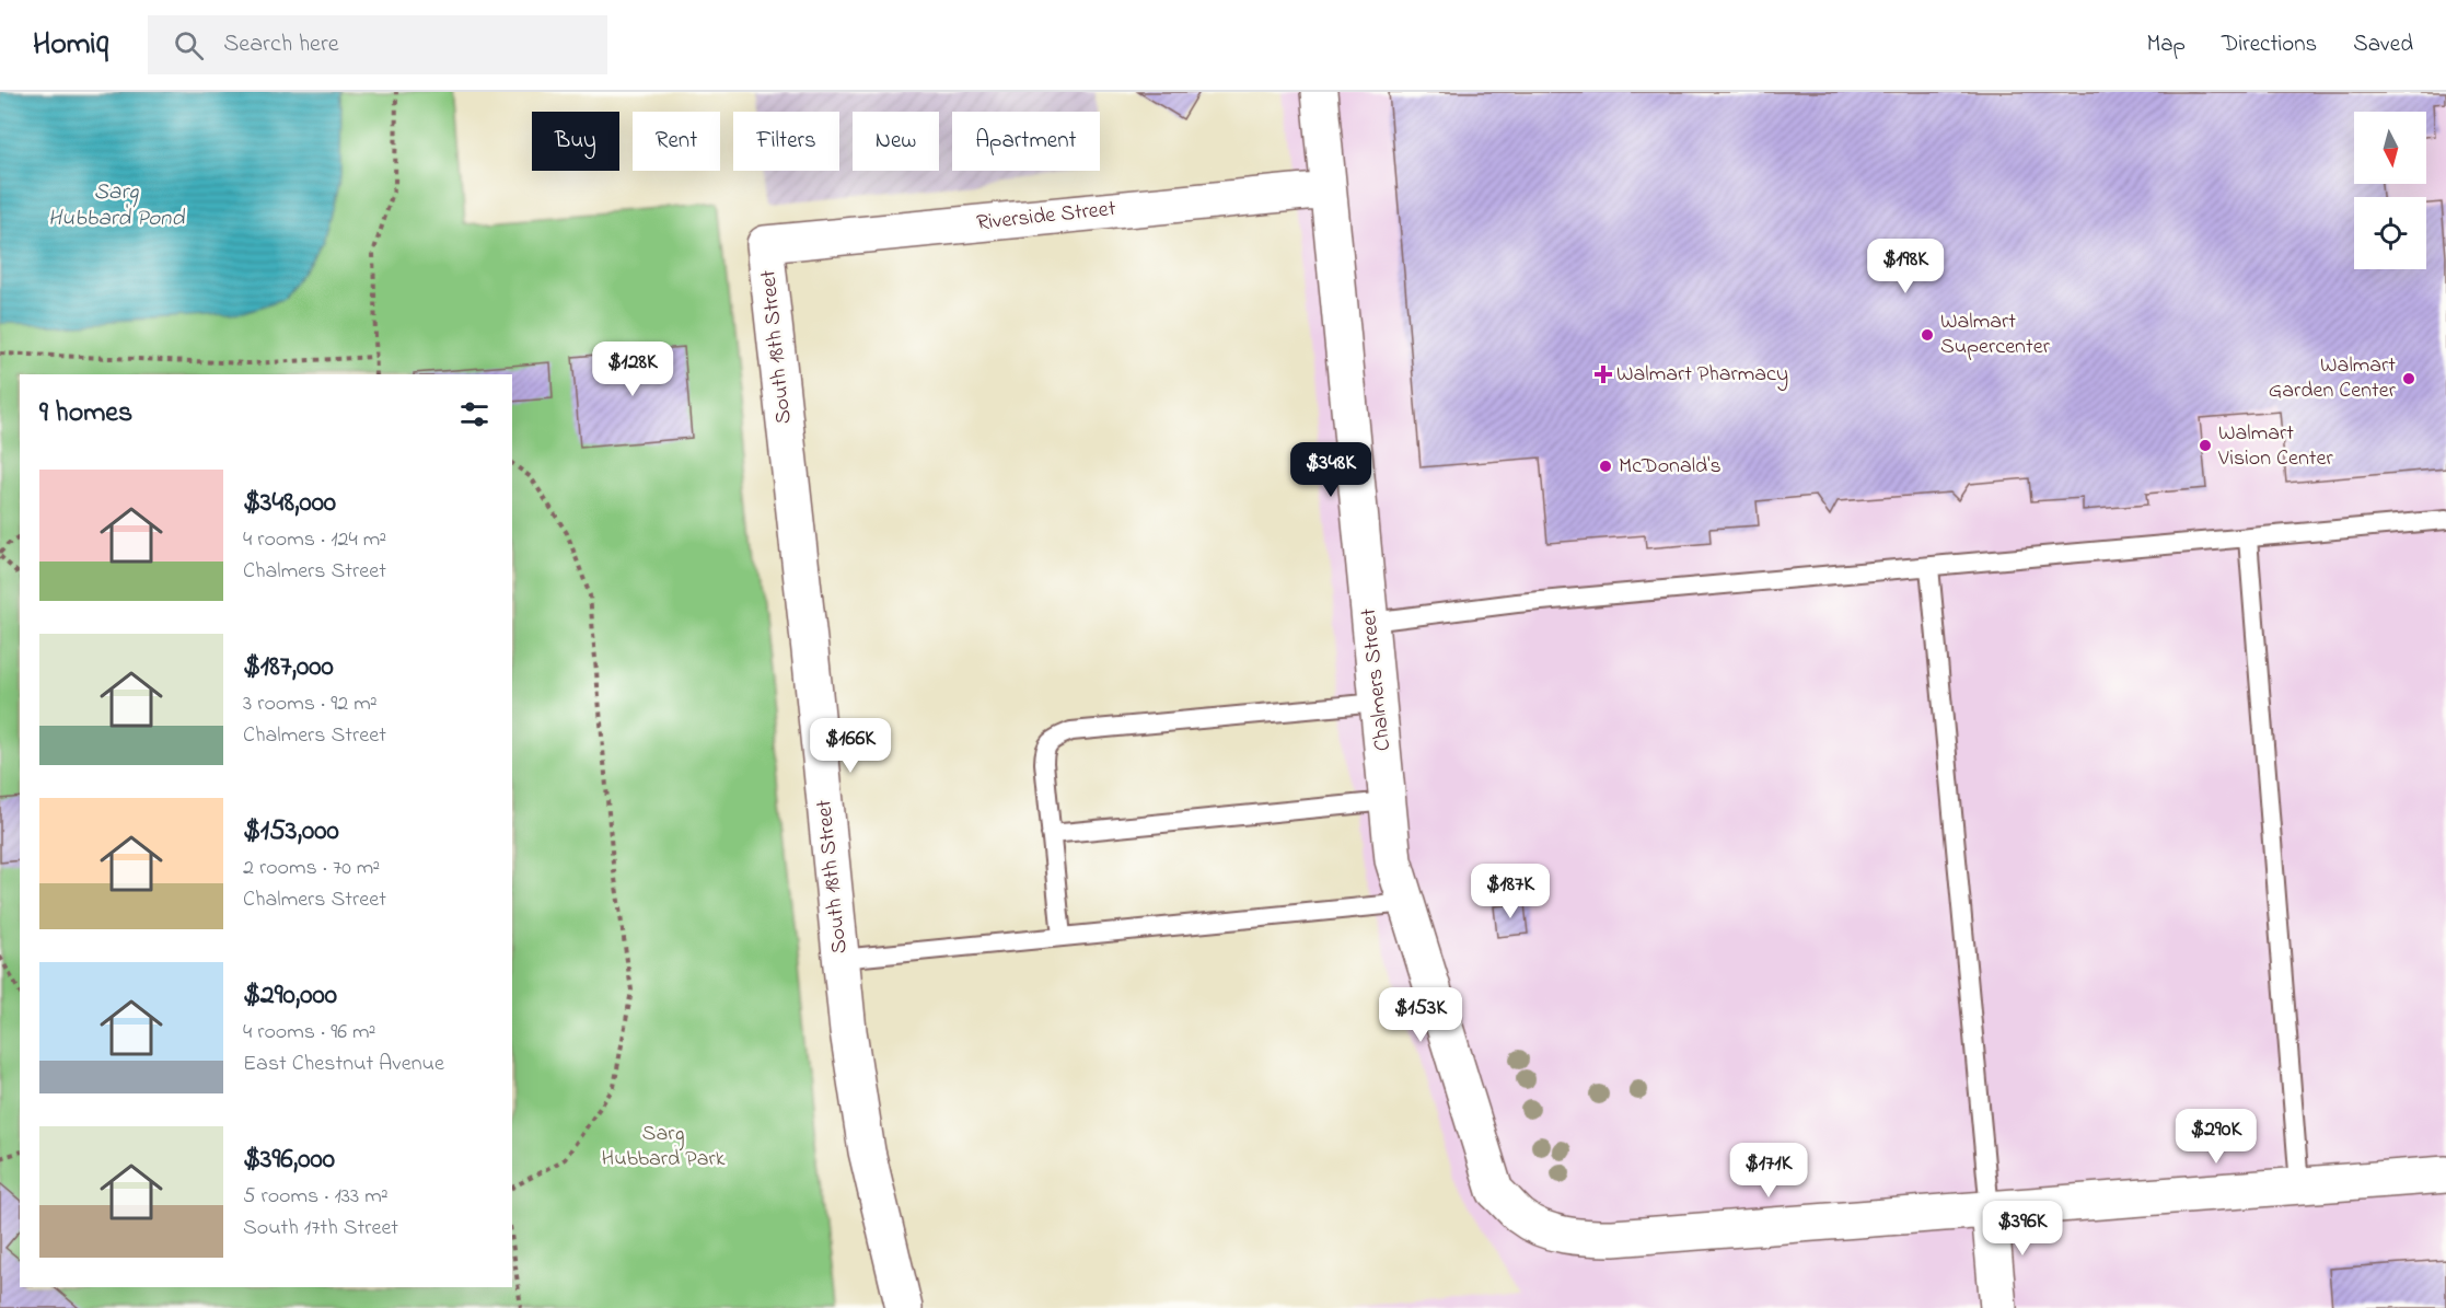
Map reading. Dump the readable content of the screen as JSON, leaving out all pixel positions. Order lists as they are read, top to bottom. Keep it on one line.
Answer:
{"streets":{"street":["Riverside Street","South 18th Street","Chalmers Street"]},"crossings":[["Riverside Street","South 18th Street"],["Riverside Street","Chalmers Street"]],"water":["Sarg Hubbard Pond"],"parks":["Sarg Hubbard Park"],"places":{"other":["Walmart Supercenter","Walmart Garden Center","Walmart Vision Center","McDonald's"],"health":["Walmart Pharmacy"]},"north":"bottom","page":{"header":"Homiq","search":"Search here","nav":["Map","Directions","Saved"],"chip":["Buy","Rent","Filters","New","Apartment"],"price":["$198K","$128K","$348K","$166K","$187K","$153K","$290K","$171K","$396K"],"heading":"9 homes","list":[{"name":"$348,000","note":"4 rooms · 124 m² · Chalmers Street"},{"name":"$187,000","note":"3 rooms · 92 m² · Chalmers Street"},{"name":"$153,000","note":"2 rooms · 70 m² · Chalmers Street"},{"name":"$290,000","note":"4 rooms · 96 m² · East Chestnut Avenue"},{"name":"$396,000","note":"5 rooms · 133 m² · South 17th Street"}]}}
